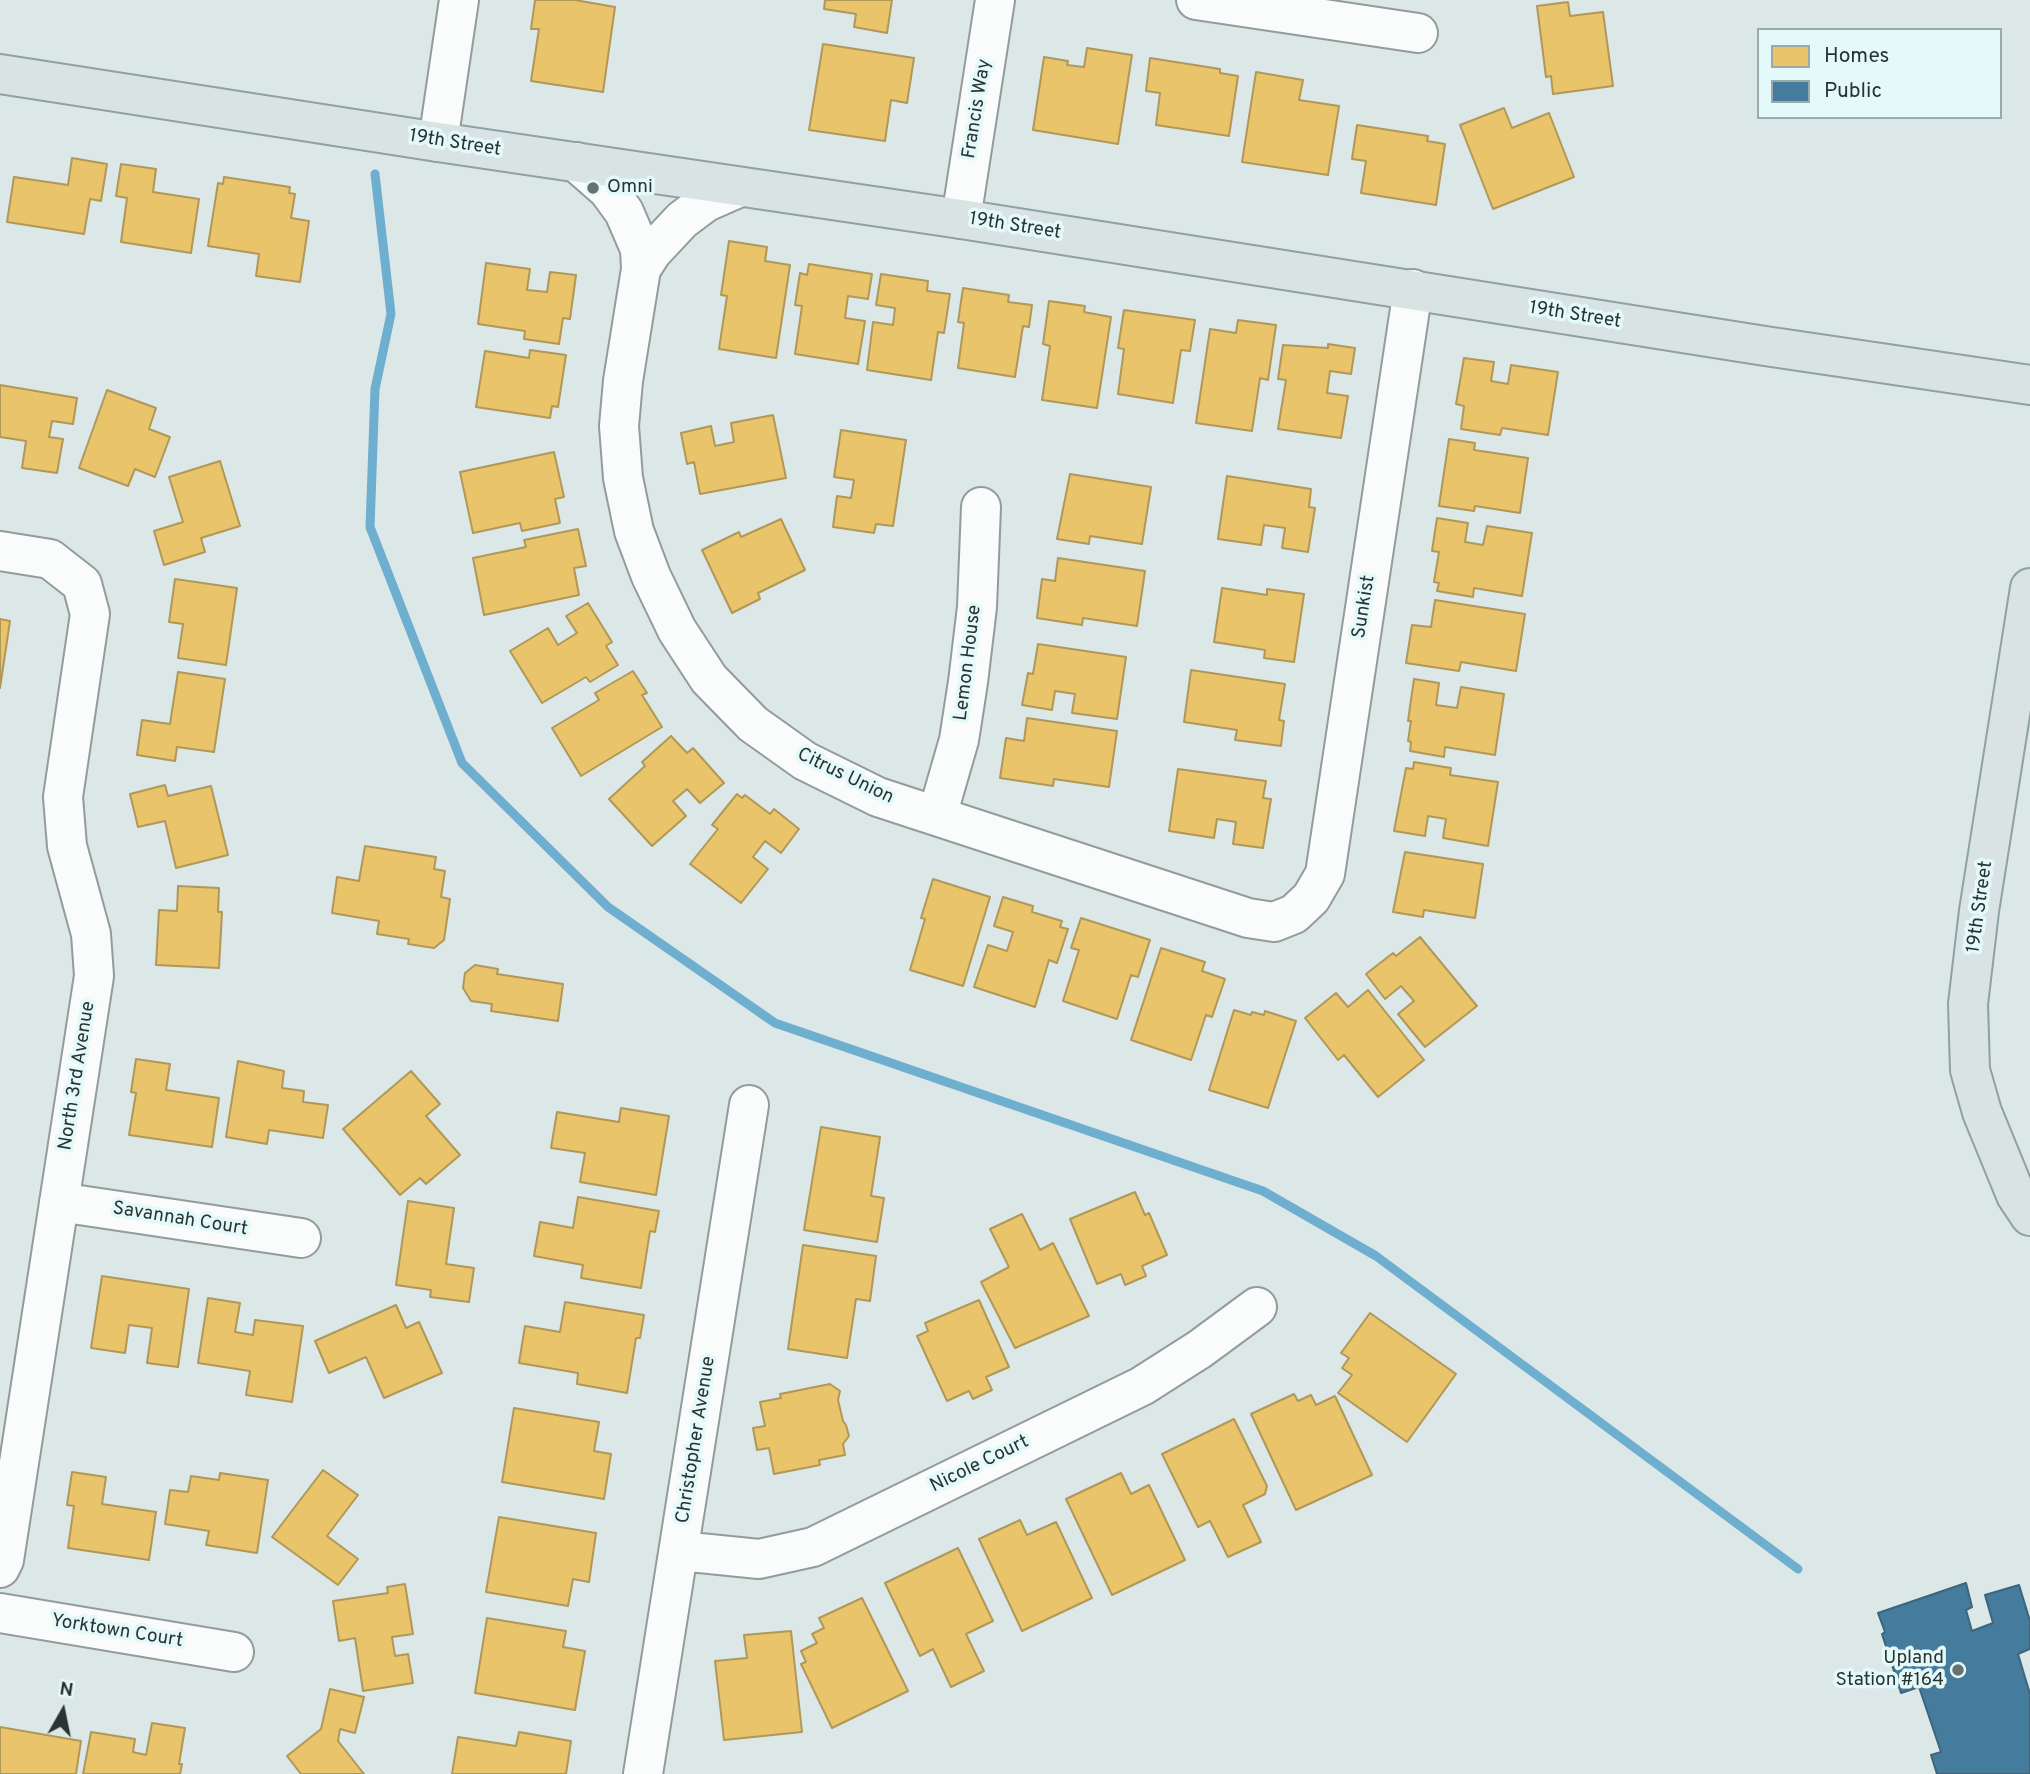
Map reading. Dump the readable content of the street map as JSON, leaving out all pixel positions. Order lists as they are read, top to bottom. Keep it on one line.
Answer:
{"streets":{"main road":["19th Street"],"street":["Francis Way","Sunkist","Lemon House","Citrus Union","North 3rd Avenue","Savannah Court","Christopher Avenue","Nicole Court","Yorktown Court"]},"crossings":[["Francis Way","19th Street"],["19th Street","Sunkist"],["19th Street","Citrus Union"],["Sunkist","Citrus Union"],["Lemon House","Citrus Union"],["North 3rd Avenue","Savannah Court"],["Christopher Avenue","Nicole Court"]],"places":["Omni","Upland Station #164"],"legend":["Homes","Public"],"north":"top"}
